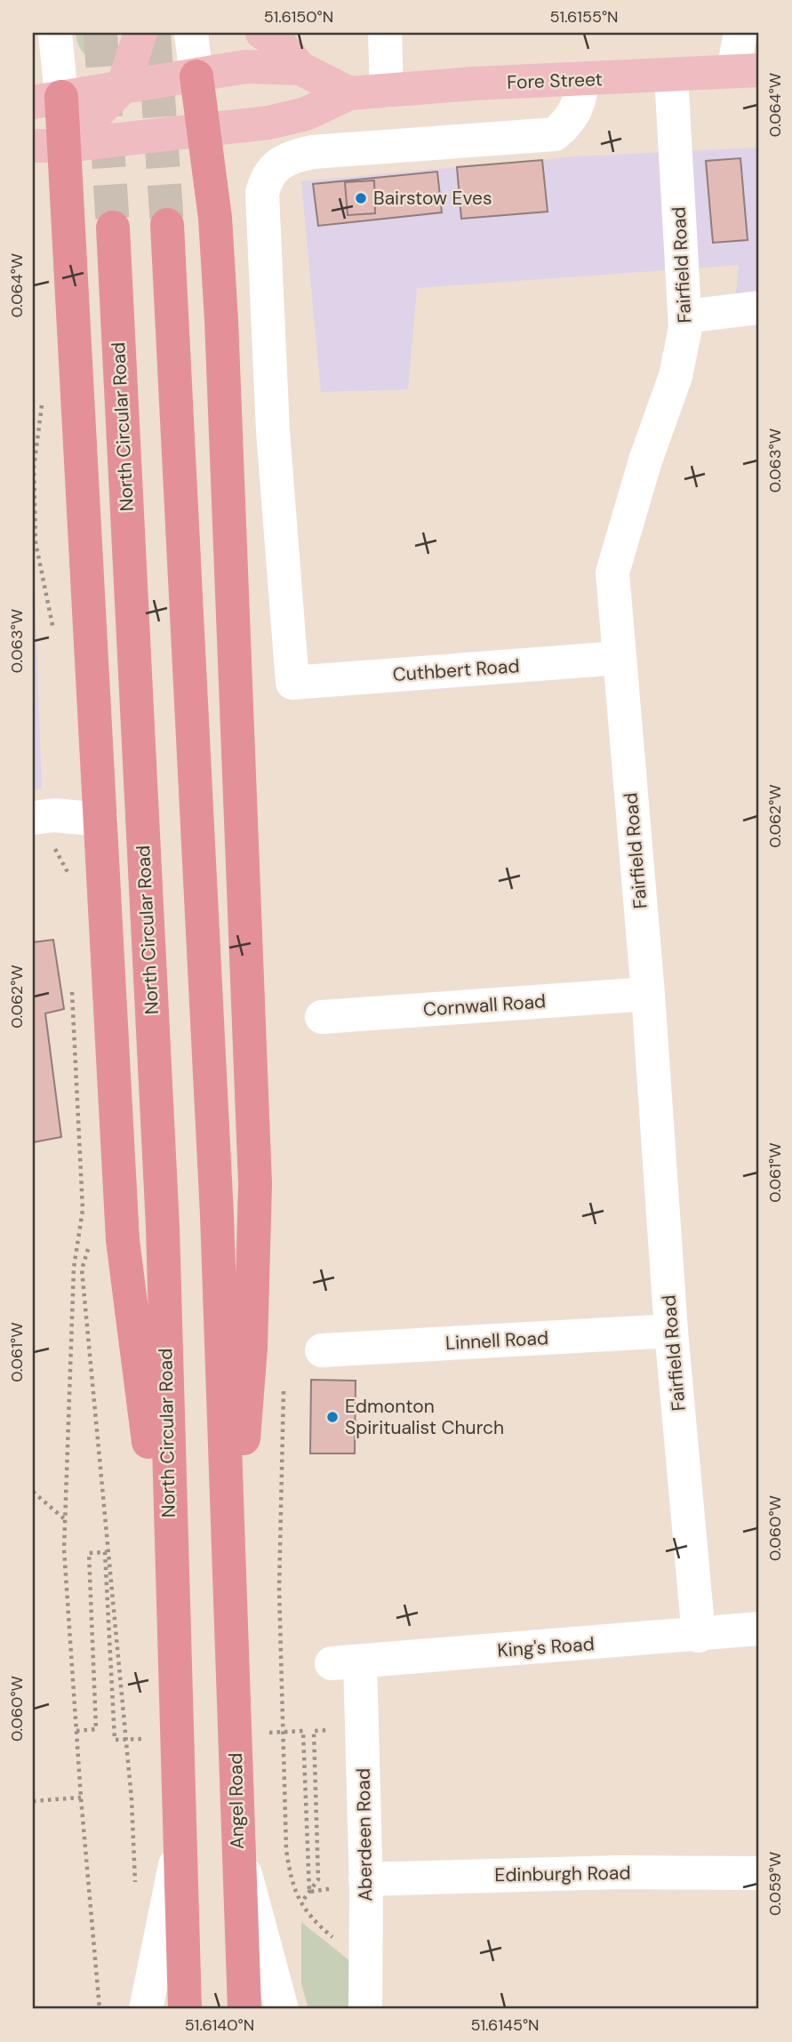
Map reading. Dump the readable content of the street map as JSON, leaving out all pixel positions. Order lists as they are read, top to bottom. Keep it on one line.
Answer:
{"streets":{"highway":["North Circular Road","Angel Road"],"main road":["Fore Street"],"street":["Fairfield Road","Cuthbert Road","Cornwall Road","Linnell Road","King's Road","Aberdeen Road","Edinburgh Road"]},"crossings":[["Fore Street","Fairfield Road"],["Fairfield Road","Cuthbert Road"],["Fairfield Road","Cornwall Road"],["Fairfield Road","Linnell Road"],["Fairfield Road","King's Road"],["King's Road","Aberdeen Road"],["Aberdeen Road","Edinburgh Road"]],"places":["Bairstow Eves","Edmonton Spiritualist Church"],"coordinates":["51.6150°N","51.6155°N","0.064°W","0.063°W","0.062°W","0.061°W","0.060°W","0.059°W","51.6140°N","51.6145°N"]}
